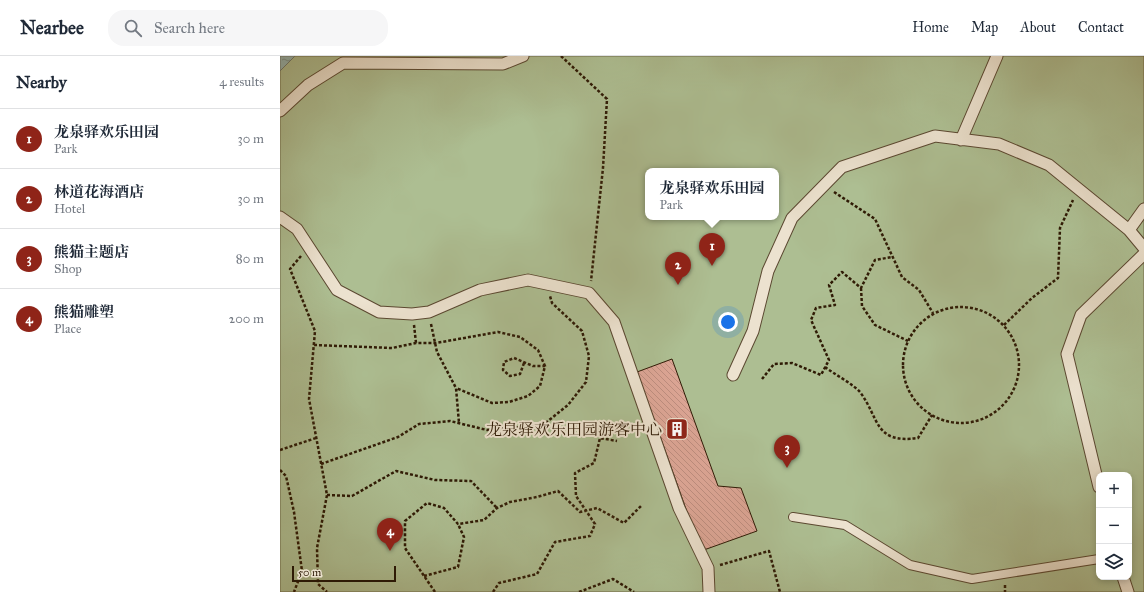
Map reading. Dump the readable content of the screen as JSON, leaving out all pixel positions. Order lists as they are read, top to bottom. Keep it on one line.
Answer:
{"places":{"building":["龙泉驿欢乐田园游客中心"]},"scale_bar":"50 m","page":{"header":"Nearbee","search":"Search here","nav":["Home","Map","About","Contact"],"heading":["Nearby","4 results"],"list":[{"mark":"1","name":"龙泉驿欢乐田园","note":"Park","value":"30 m"},{"mark":"2","name":"林道花海酒店","note":"Hotel","value":"30 m"},{"mark":"3","name":"熊猫主题店","note":"Shop","value":"80 m"},{"mark":"4","name":"熊猫雕塑","note":"Place","value":"200 m"}],"popup":["龙泉驿欢乐田园","Park"],"pins":["1","2","3","4"],"map_buttons":["+","−"],"scale":"50 m"}}
